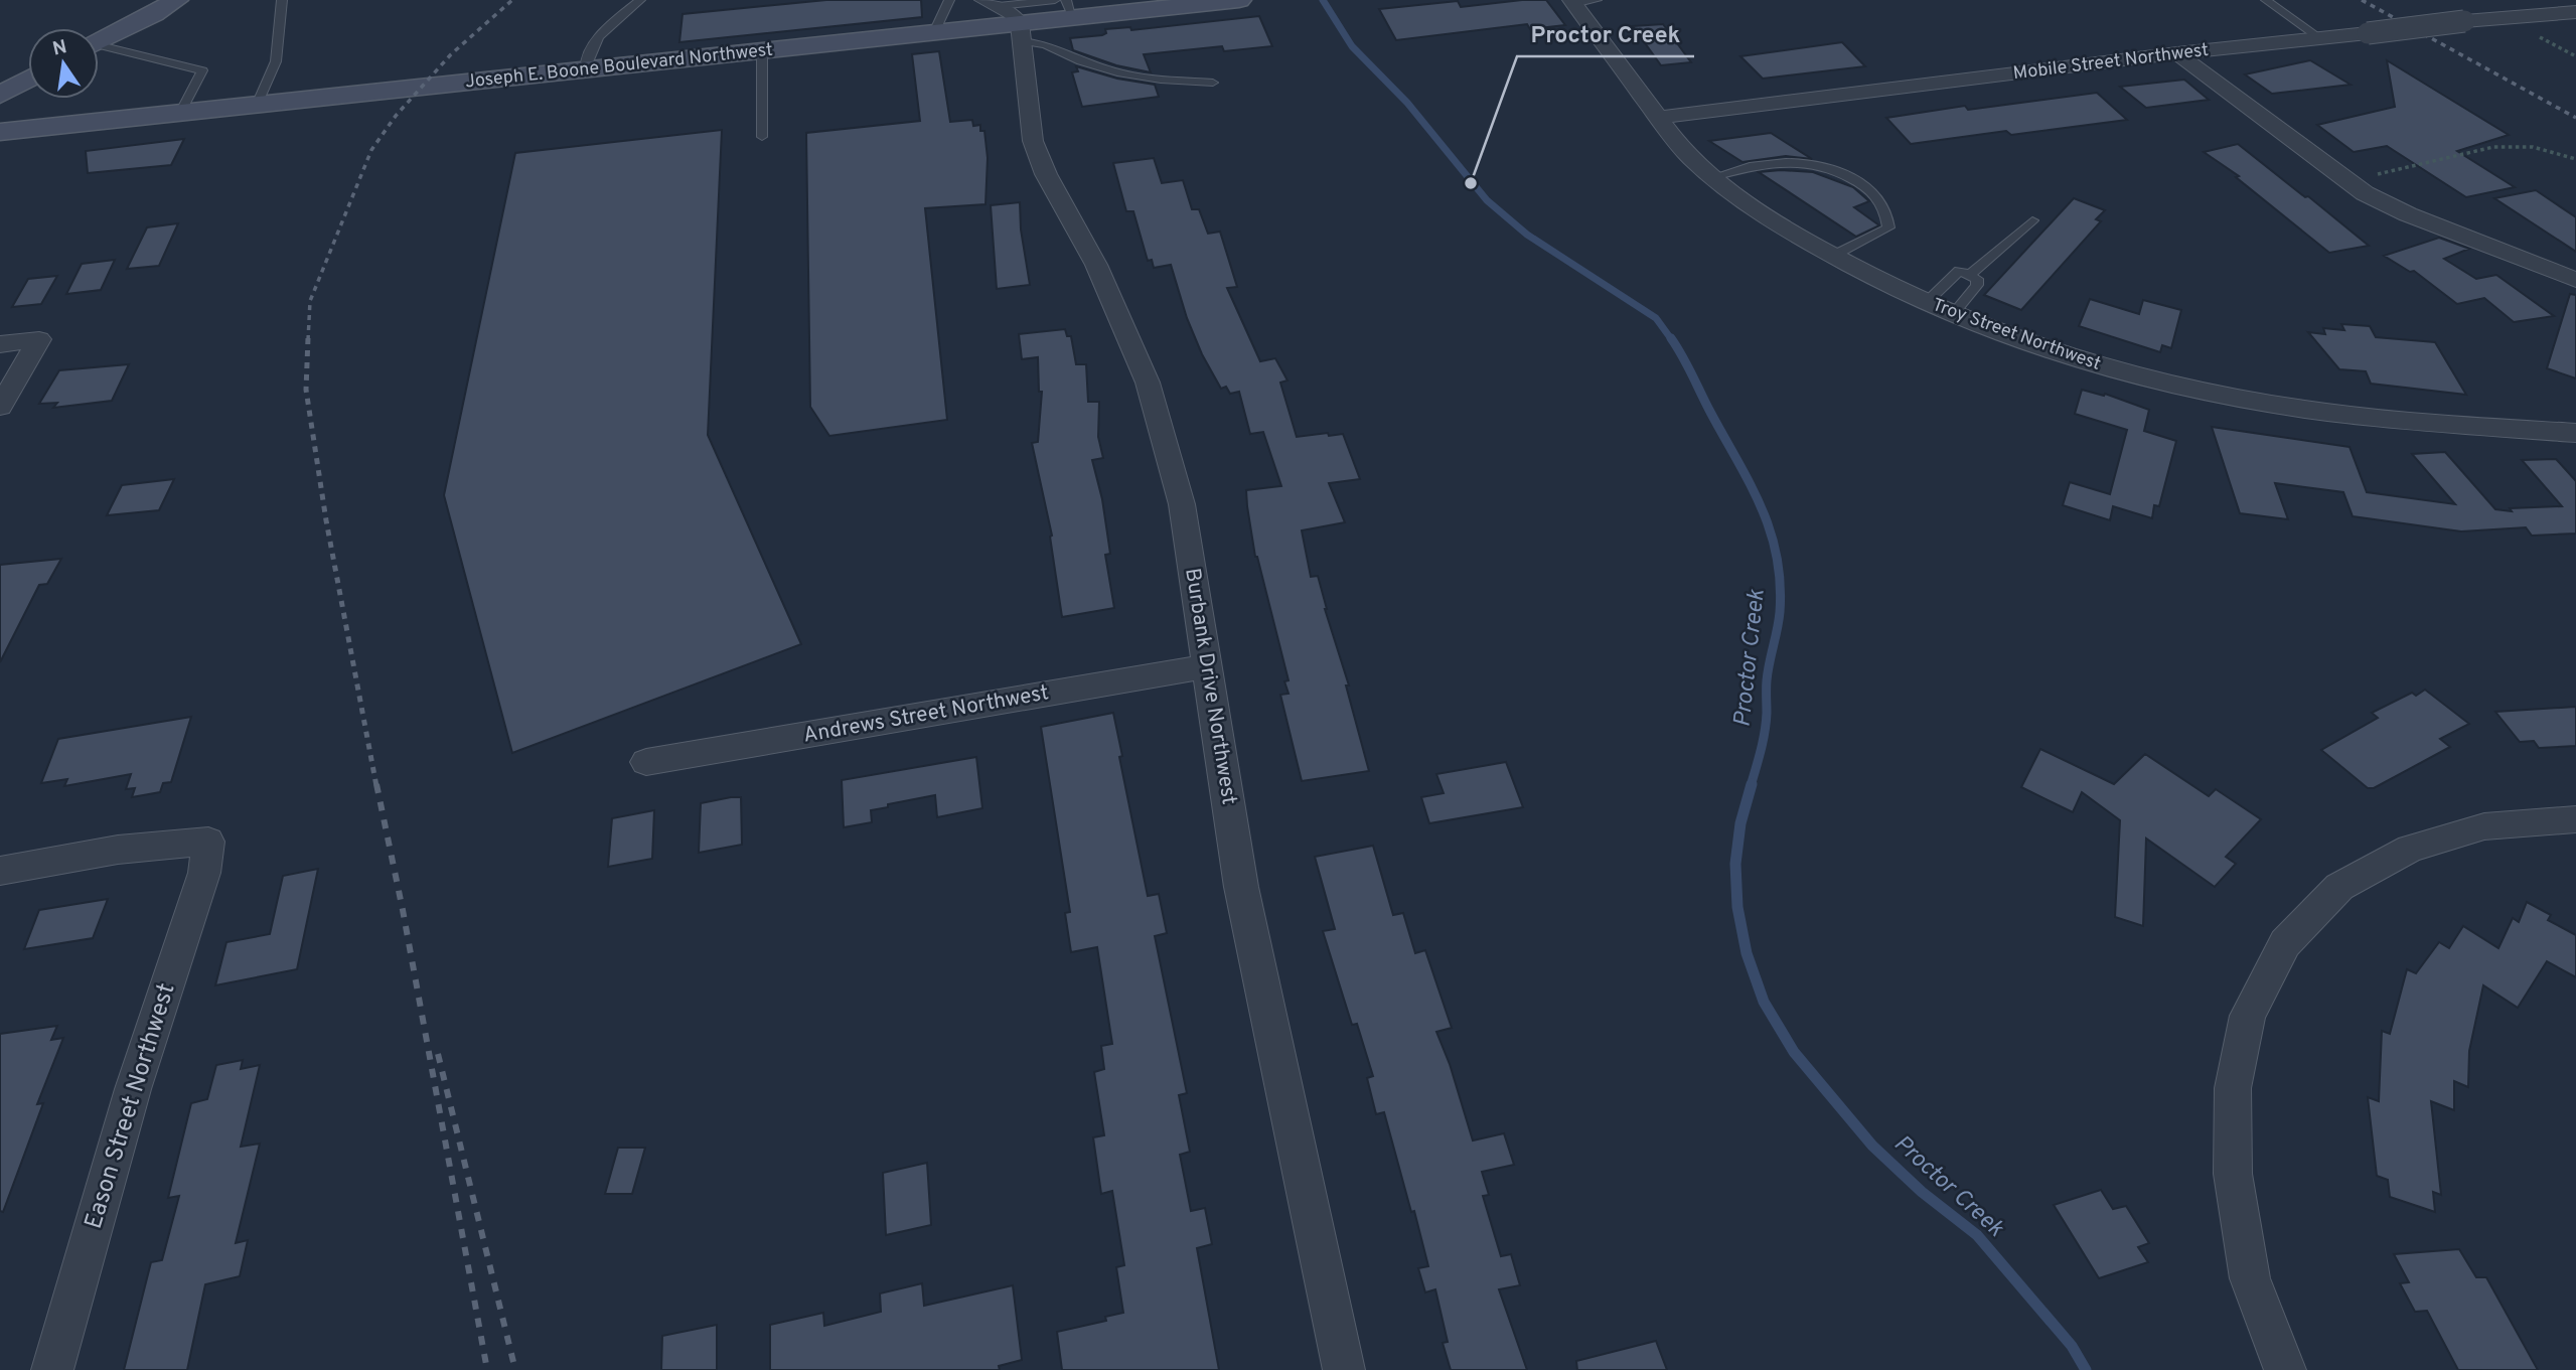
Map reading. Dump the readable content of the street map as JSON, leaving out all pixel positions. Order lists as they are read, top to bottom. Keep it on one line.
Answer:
{"streets":{"main road":["Joseph E. Boone Boulevard Northwest"],"street":["Mobile Street Northwest","Troy Street Northwest","Burbank Drive Northwest","Andrews Street Northwest","Eason Street Northwest"]},"crossings":[["Mobile Street Northwest","Troy Street Northwest"],["Joseph E. Boone Boulevard Northwest","Burbank Drive Northwest"],["Burbank Drive Northwest","Andrews Street Northwest"]],"water":["Proctor Creek"],"places":["Proctor Creek"],"north":"top"}
